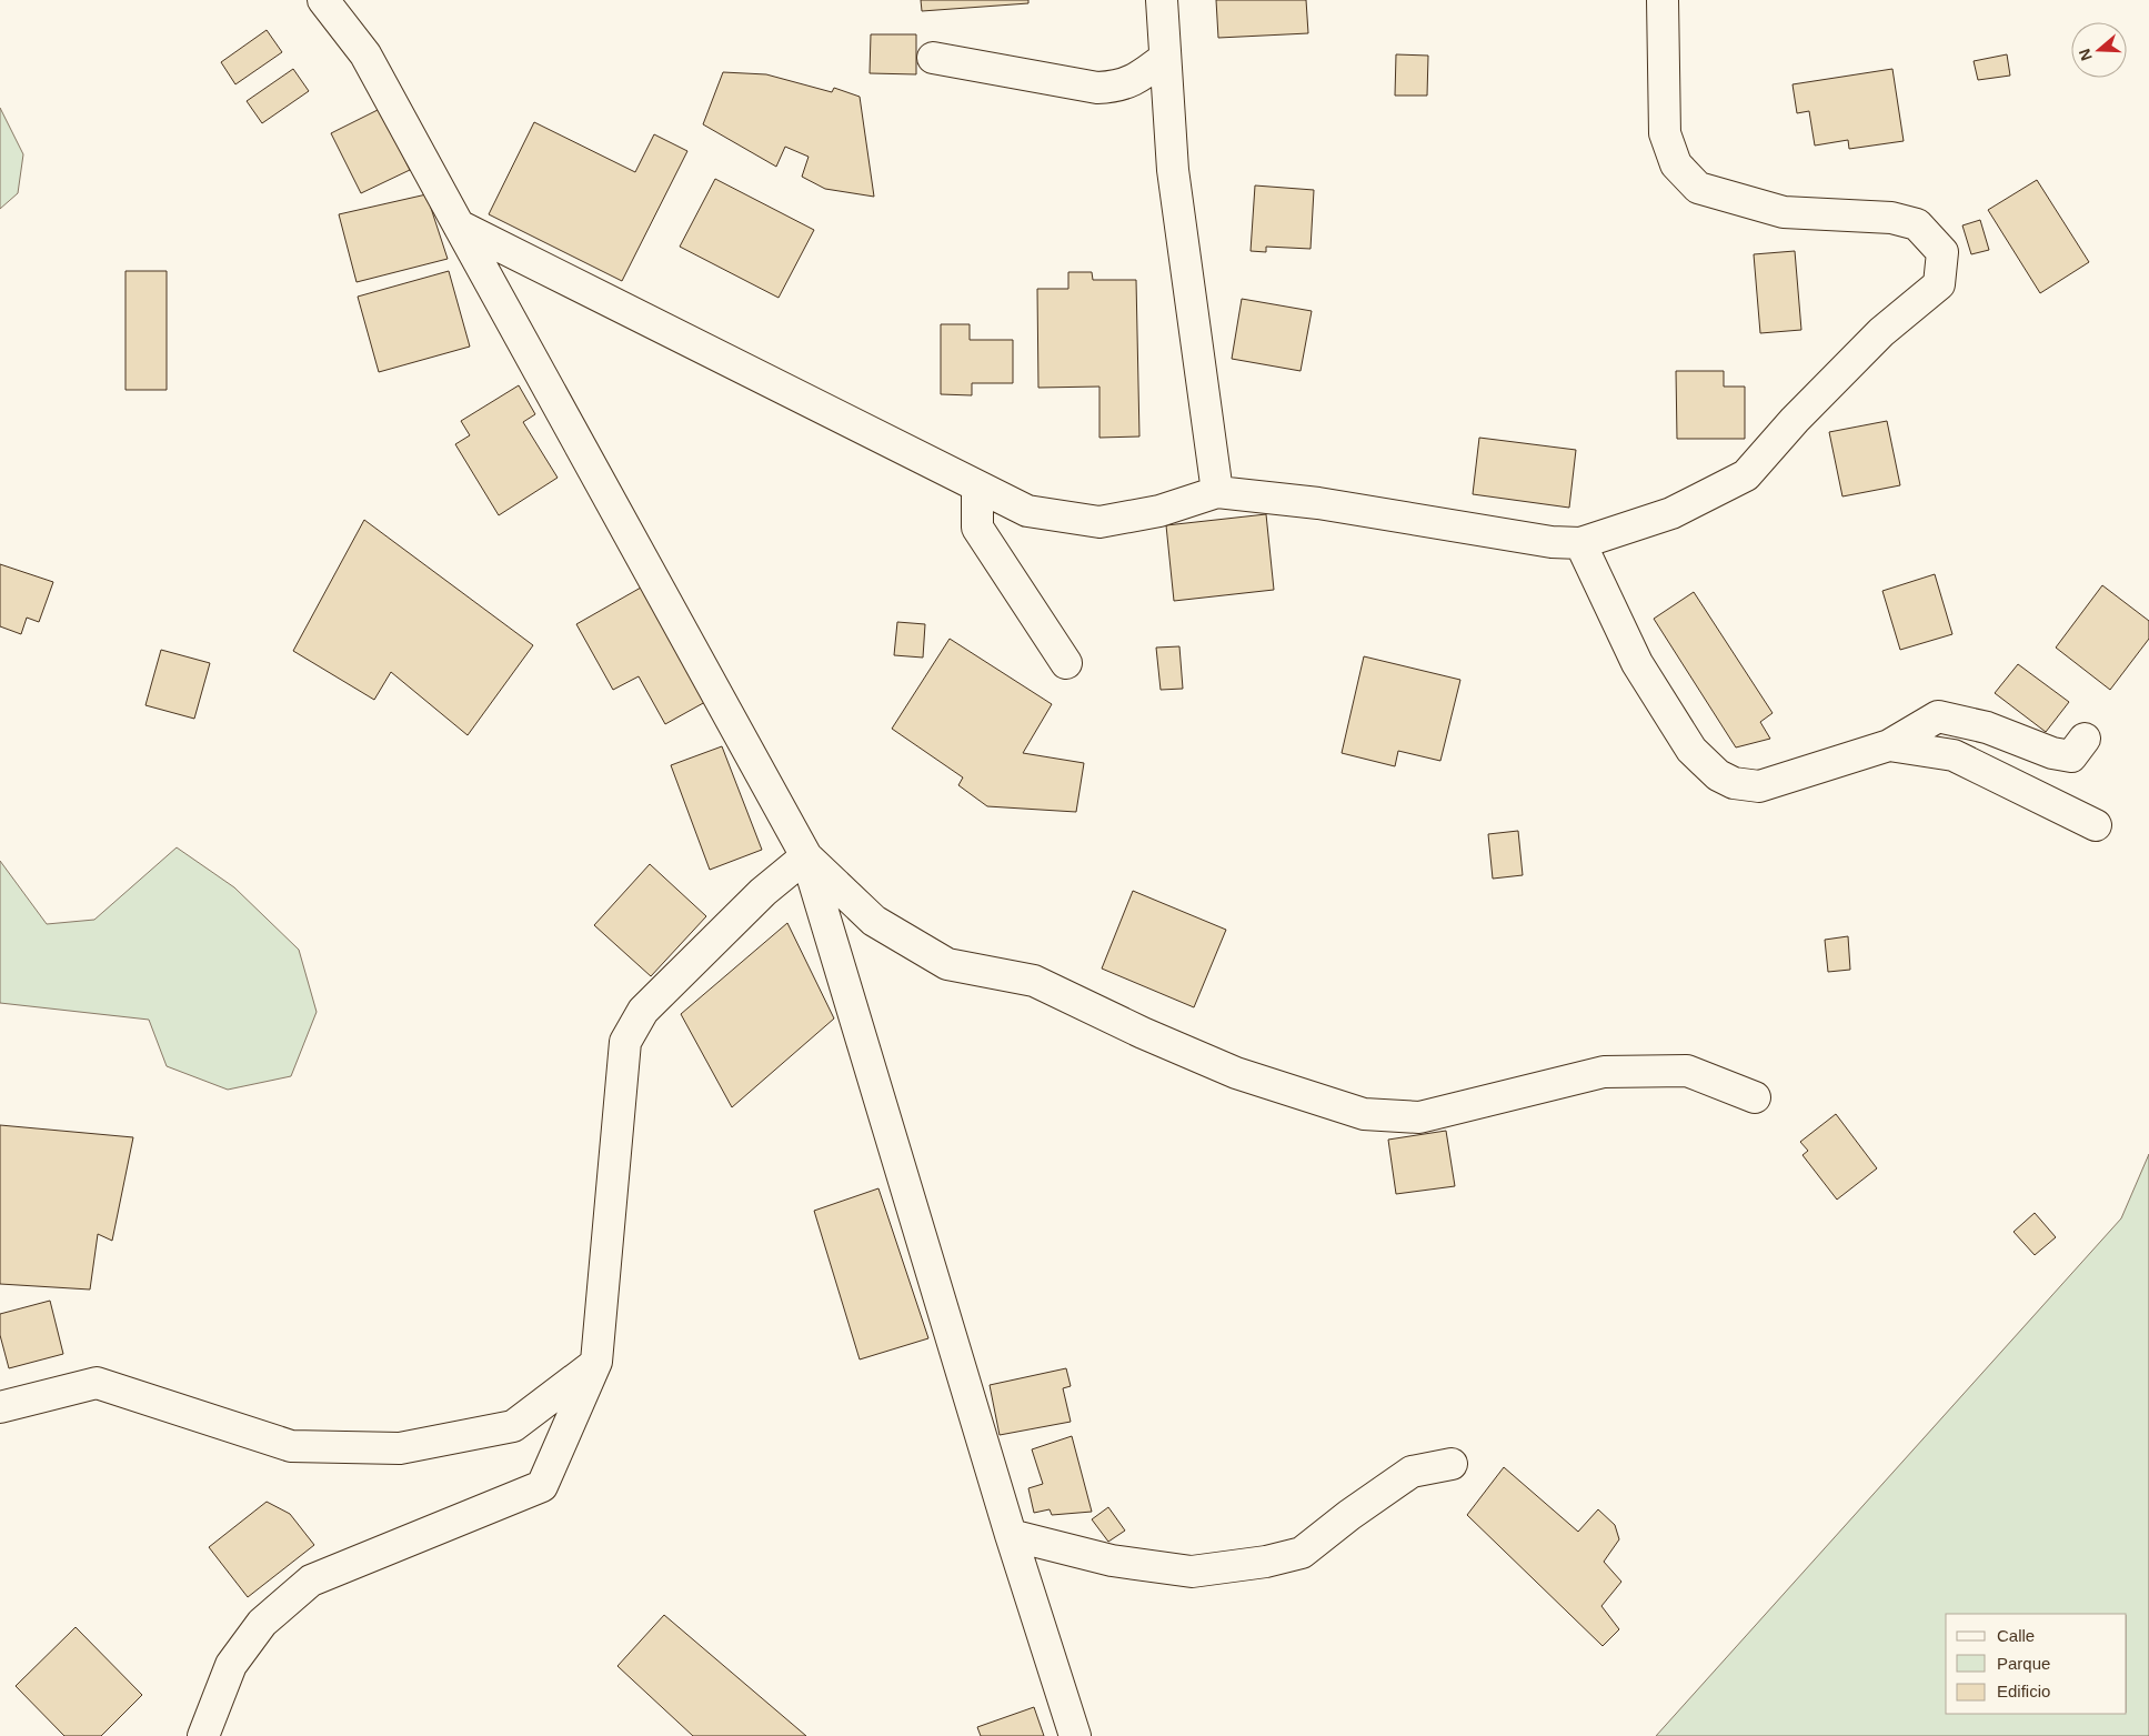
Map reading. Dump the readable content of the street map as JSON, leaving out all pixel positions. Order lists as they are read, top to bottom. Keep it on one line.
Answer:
{"legend":["Calle","Parque","Edificio"],"north":"left"}
